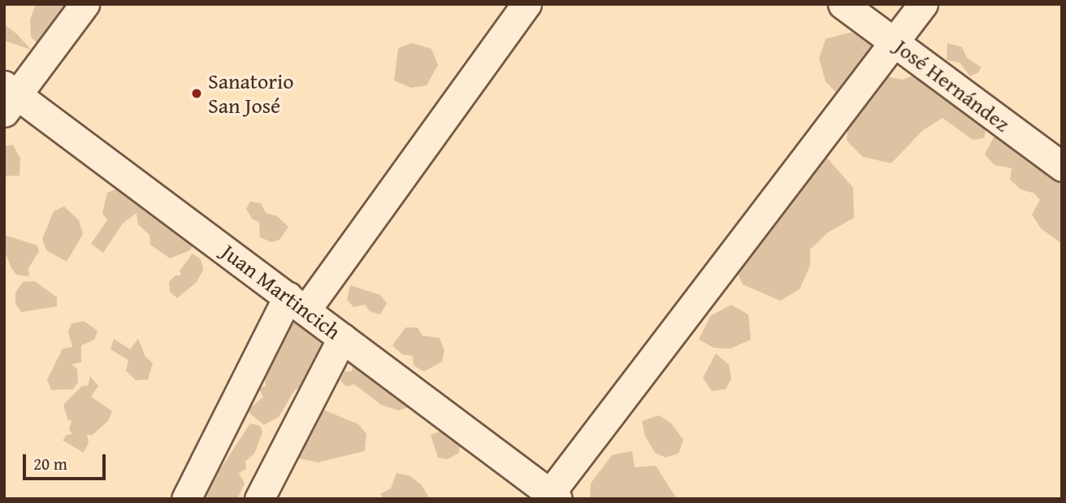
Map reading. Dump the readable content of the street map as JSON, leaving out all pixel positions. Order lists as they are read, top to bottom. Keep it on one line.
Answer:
{"streets":{"street":["José Hernández","Juan Martincich"]},"places":["Sanatorio San José"],"scale_bar":"20 m"}
